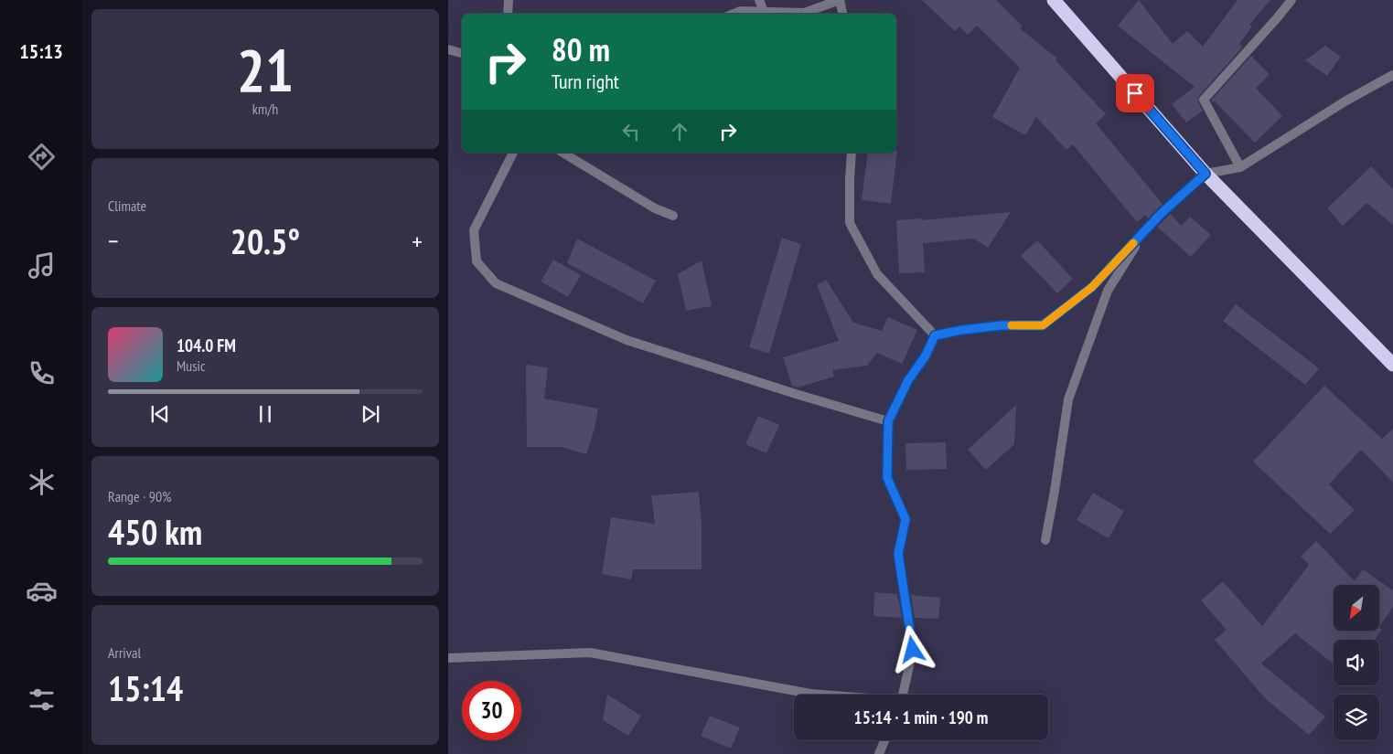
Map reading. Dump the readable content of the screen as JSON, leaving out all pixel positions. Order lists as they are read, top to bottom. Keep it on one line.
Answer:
{"north":"bottom left","page":{"tabs":"15:13","tile":[["21","km/h"],"Climate",["Range · 90%","450 km"],["Arrival","15:14"]],"turn":["80 m","Turn right"],"heat":["−","20.5°","+"],"song":["104.0 FM","Music"],"limit":"30","trip":"15:14 · 1 min · 190 m"}}
